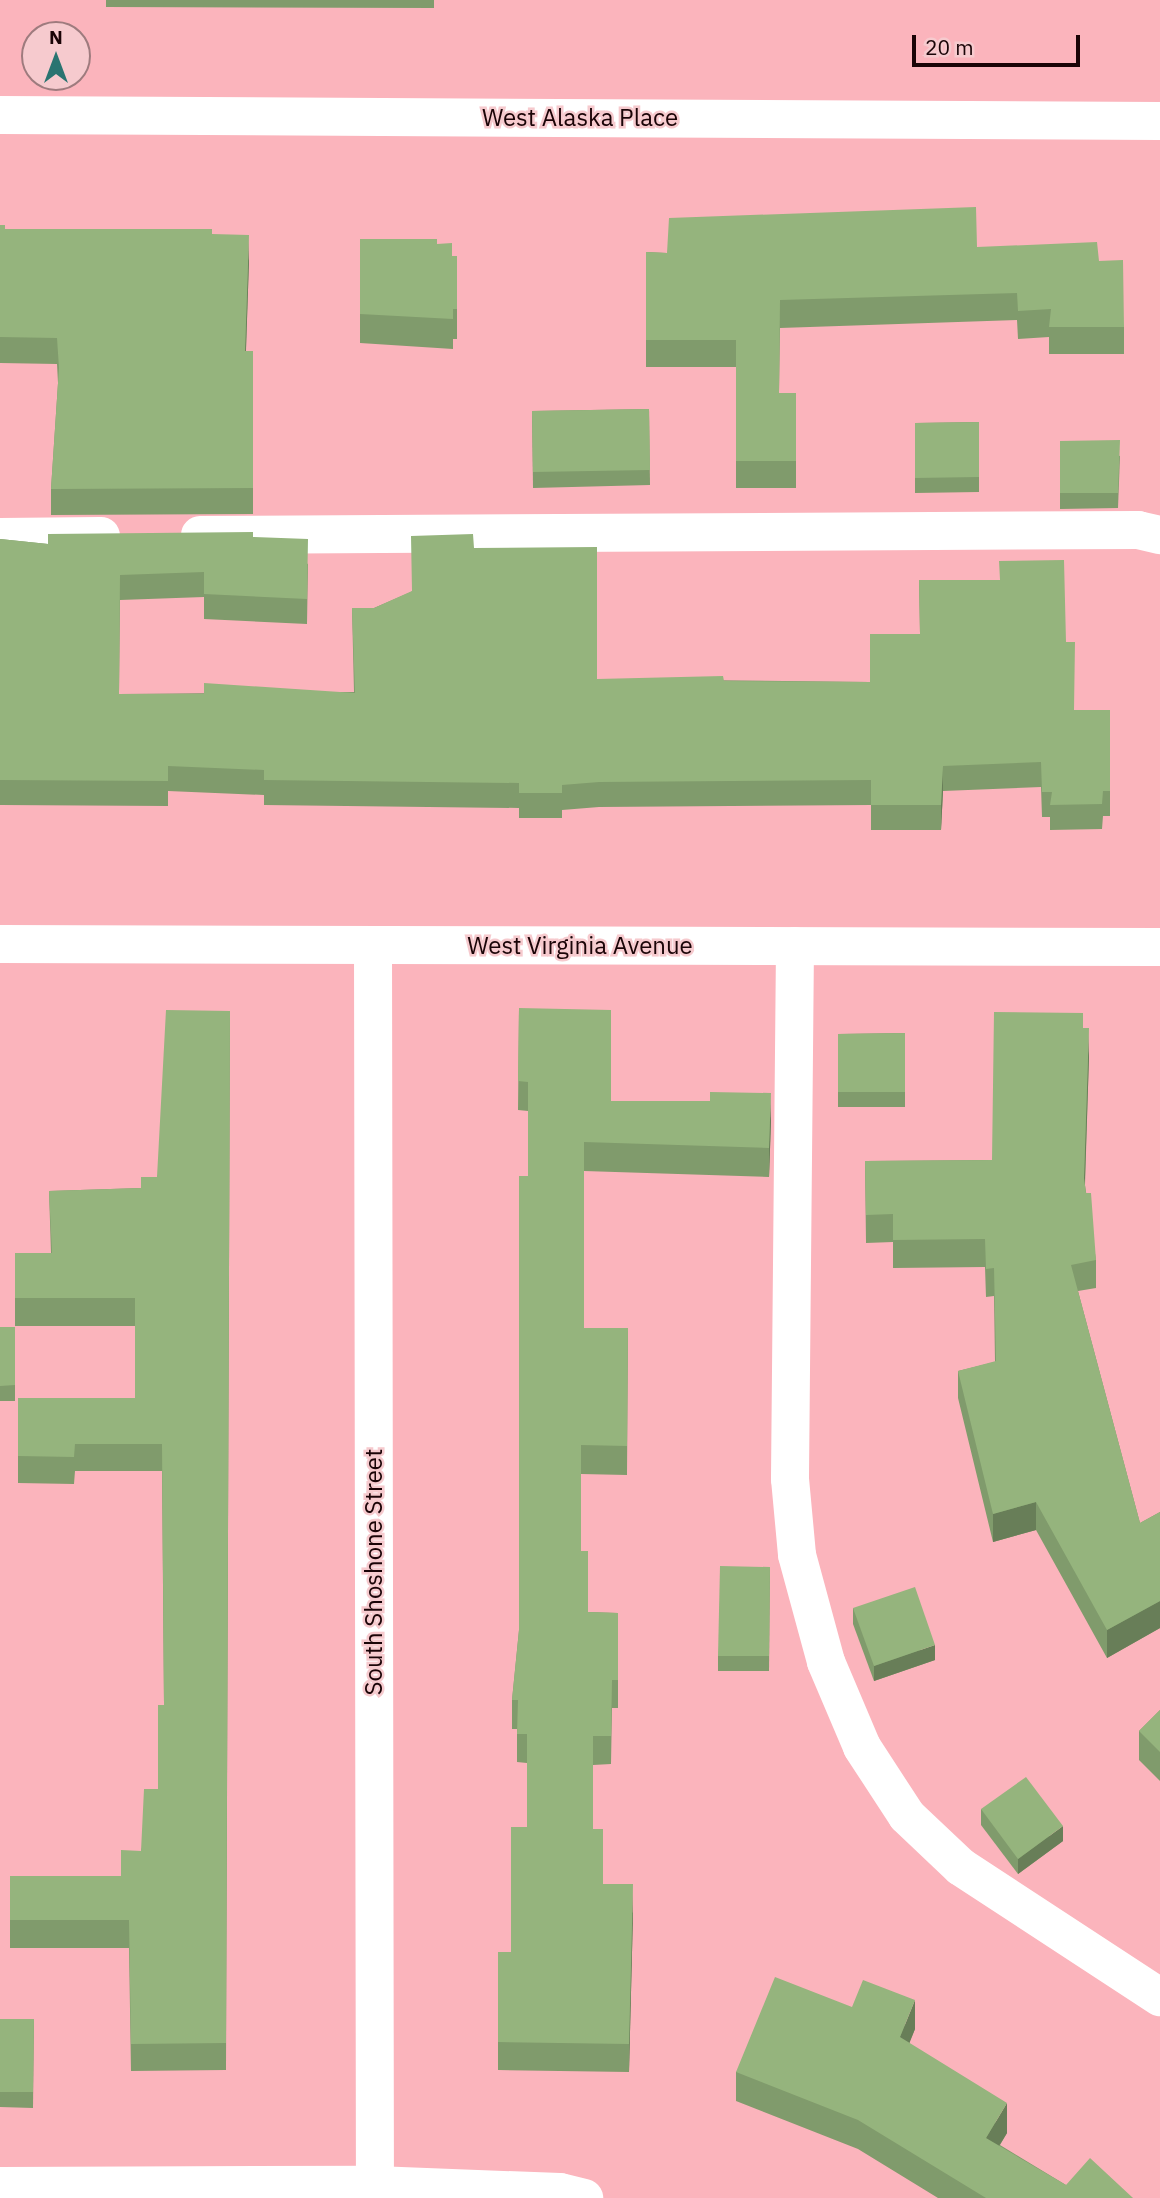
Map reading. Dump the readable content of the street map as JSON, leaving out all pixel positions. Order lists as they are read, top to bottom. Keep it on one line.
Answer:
{"streets":{"street":["West Alaska Place","West Virginia Avenue","South Shoshone Street"]},"crossings":[["West Virginia Avenue","South Shoshone Street"]],"scale_bar":"20 m","north":"top"}
